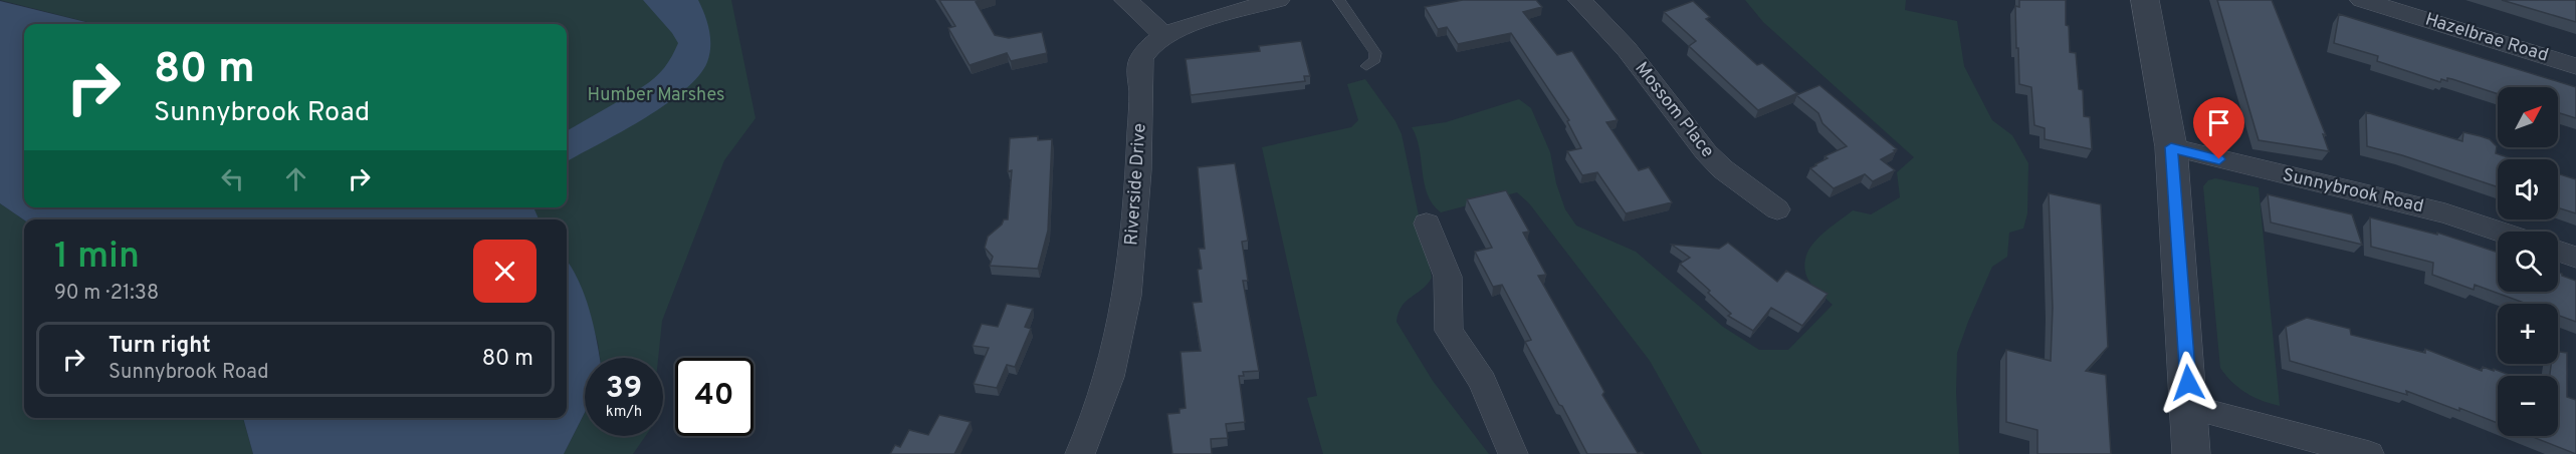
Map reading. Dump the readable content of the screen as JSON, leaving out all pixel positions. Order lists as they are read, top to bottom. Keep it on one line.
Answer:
{"streets":{"street":["Hazelbrae Road","Mossom Place","Riverside Drive","Sunnybrook Road"]},"parks":["Humber Marshes"],"north":"top right","page":{"turn":["80 m","Sunnybrook Road"],"map_buttons":["+","−"],"heading":["1 min","90 m · 21:38"],"list":[{"name":"Turn right","note":"Sunnybrook Road","value":"80 m"}],"speed":"39 km/h","limit":"40"}}
